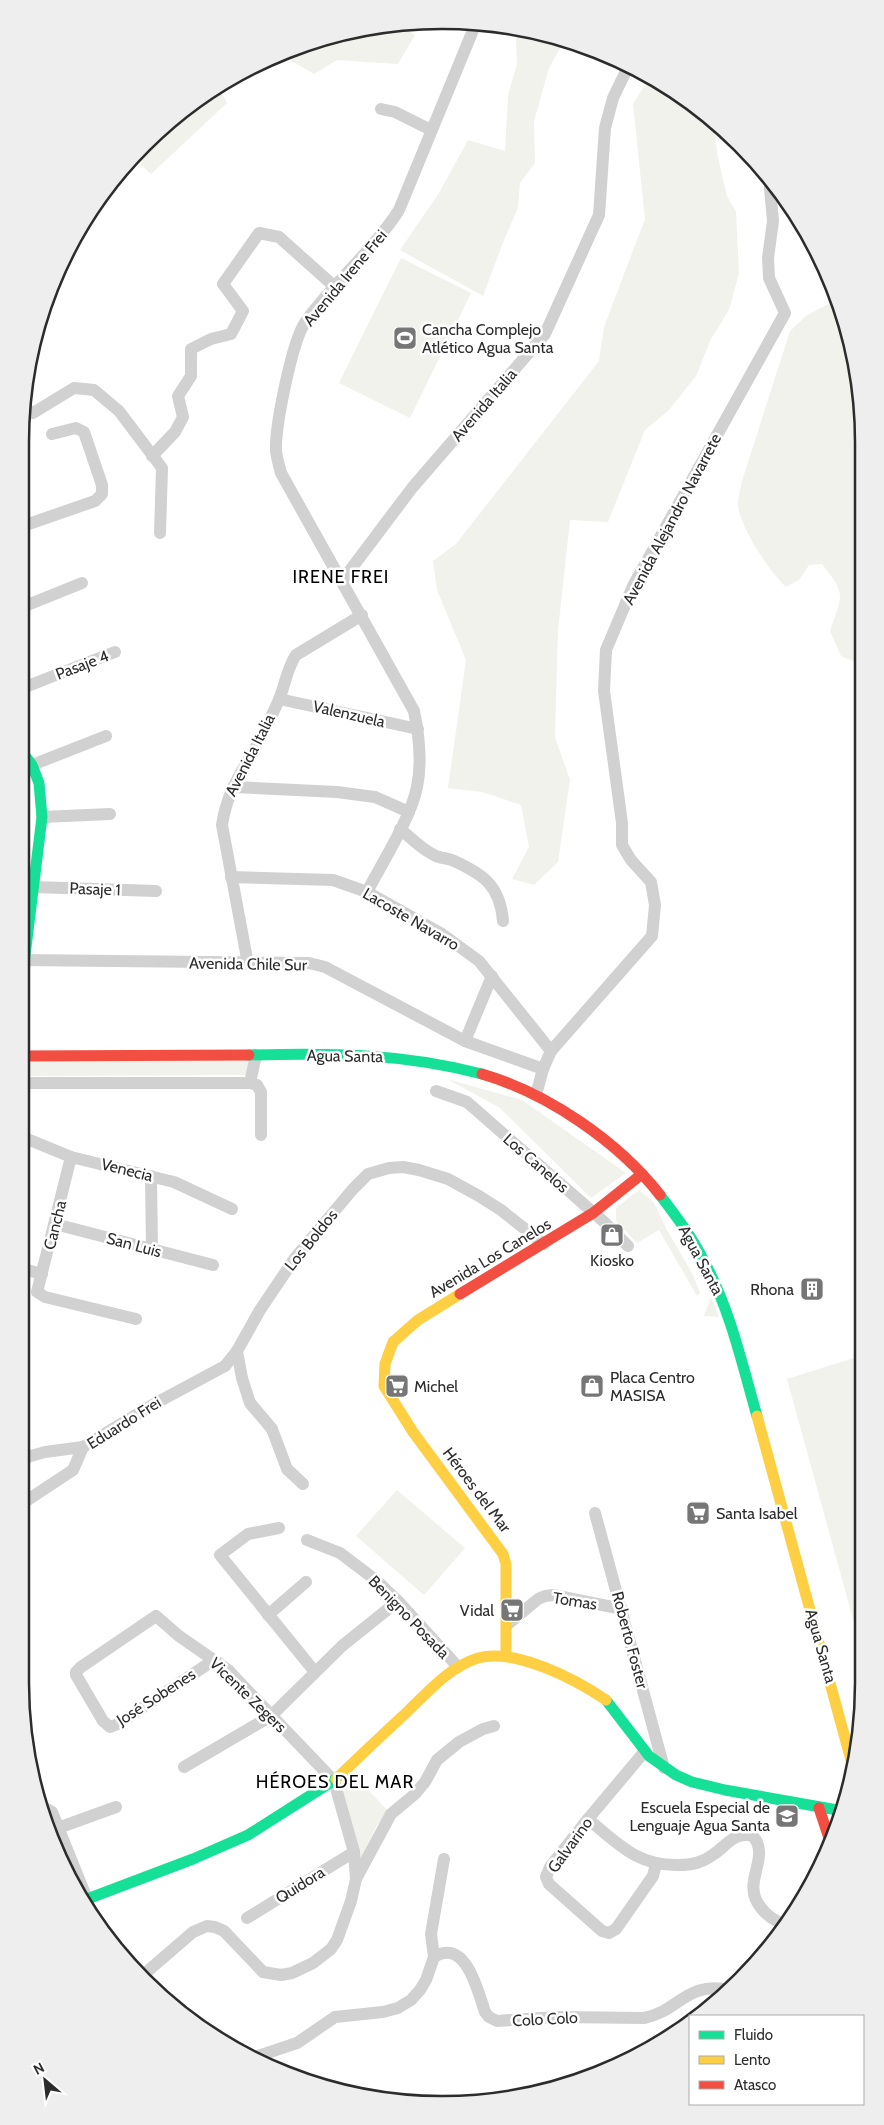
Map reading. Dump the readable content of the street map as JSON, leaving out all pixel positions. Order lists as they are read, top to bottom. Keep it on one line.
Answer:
{"streets":{"main road":["Agua Santa","Avenida Los Canelos","Héroes del Mar"],"street":["Avenida Irene Frei","Avenida Italia","Avenida Alejandro Navarrete","Pasaje 4","Valenzuela","Pasaje 1","Lacoste Navarro","Avenida Chile Sur","Los Canelos","Venecia","Cancha","Los Boldos","San Luis","Eduardo Frei","Tomas","Benigno Posada","Roberto Foster","Vicente Zegers","José Sobenes","Galvarino","Quidora","Colo Colo"]},"crossings":[["Avenida Irene Frei","Avenida Italia"],["Avenida Irene Frei","Valenzuela"],["Avenida Irene Frei","Lacoste Navarro"],["Avenida Italia","Valenzuela"],["Avenida Italia","Lacoste Navarro"],["Avenida Italia","Avenida Chile Sur"],["Avenida Alejandro Navarrete","Lacoste Navarro"],["Avenida Alejandro Navarrete","Avenida Chile Sur"],["Avenida Alejandro Navarrete","Agua Santa"],["Agua Santa","Avenida Los Canelos"],["Los Canelos","Avenida Los Canelos"],["Venecia","Cancha"],["Cancha","San Luis"],["Los Boldos","Avenida Los Canelos"],["Los Boldos","Eduardo Frei"],["Avenida Los Canelos","Héroes del Mar"],["Héroes del Mar","Tomas"],["Tomas","Roberto Foster"],["Vicente Zegers","José Sobenes"]],"districts":["IRENE FREI","HÉROES DEL MAR"],"places":{"sports":["Cancha Complejo Atlético Agua Santa"],"shop":["Kiosko","Placa Centro MASISA"],"building":["Rhona"],"supermarket":["Michel","Santa Isabel","Vidal"],"school or university":["Escuela Especial de Lenguaje Agua Santa"]},"legend":["Fluido","Lento","Atasco"],"north":"top left"}
